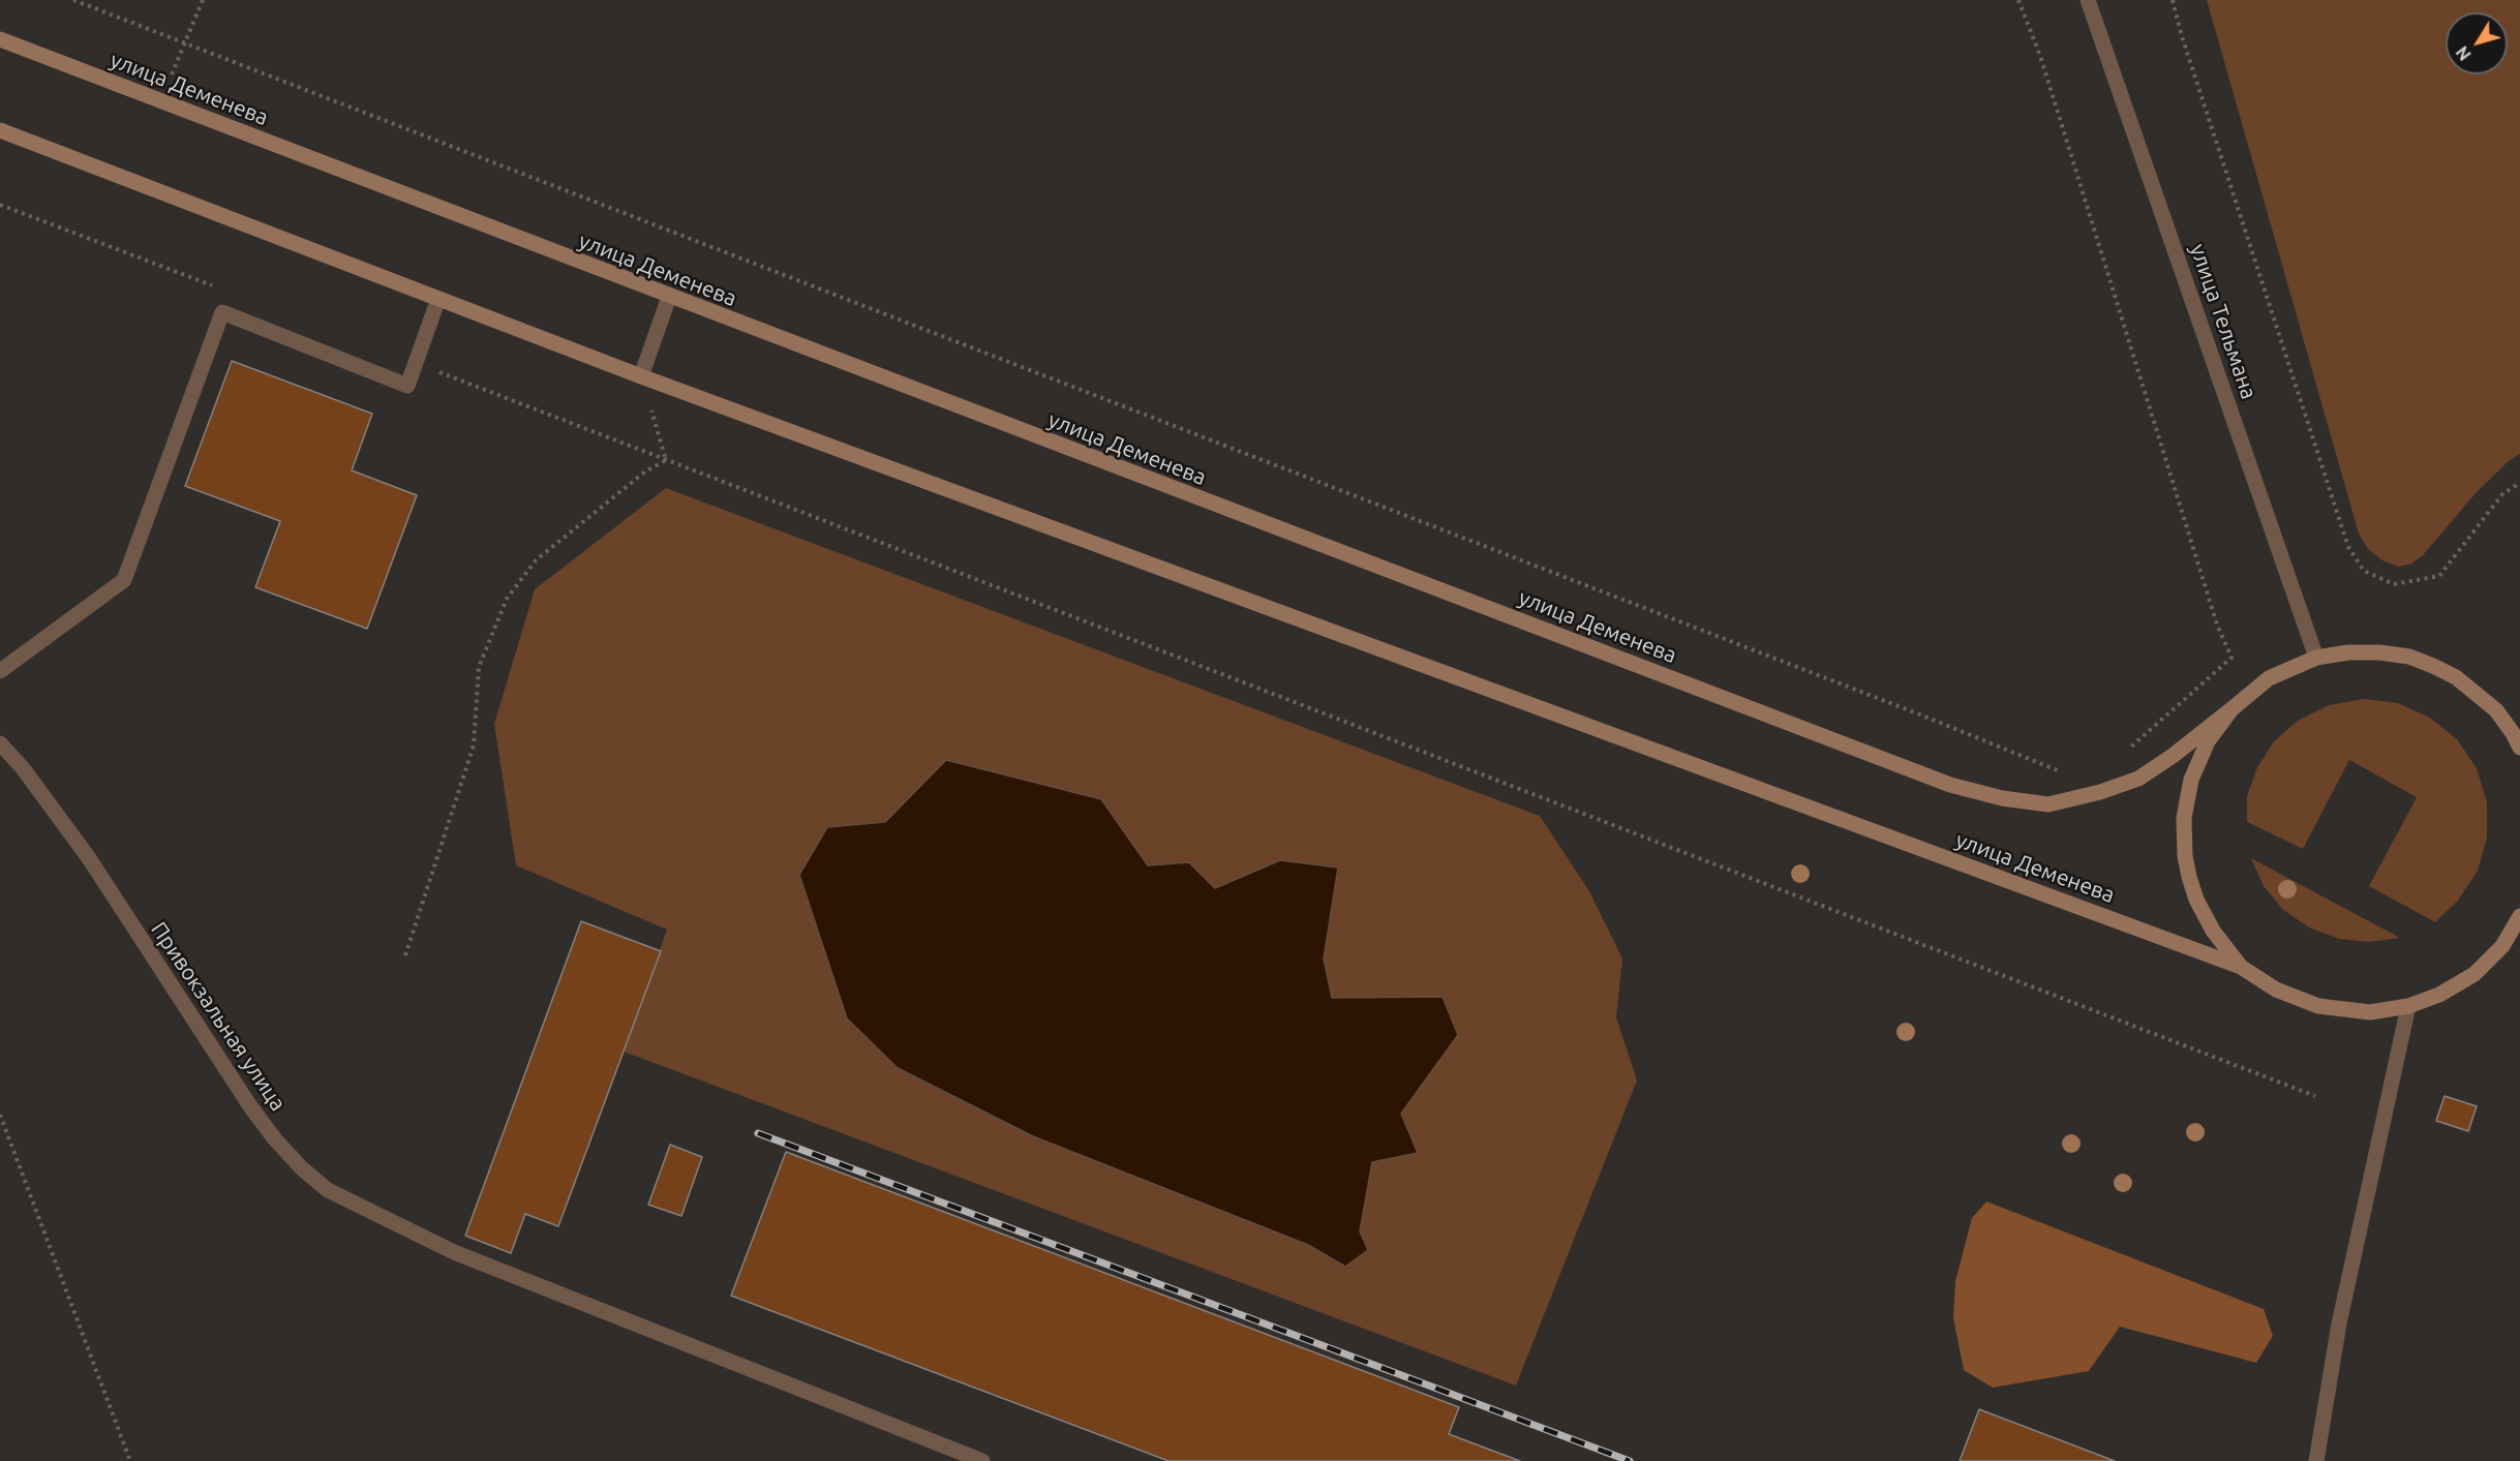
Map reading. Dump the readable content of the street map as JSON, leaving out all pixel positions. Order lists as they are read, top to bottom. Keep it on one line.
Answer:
{"streets":{"main road":["улица Деменева"],"street":["улица Тельмана","Привокзальная улица"]},"north":"bottom left"}
